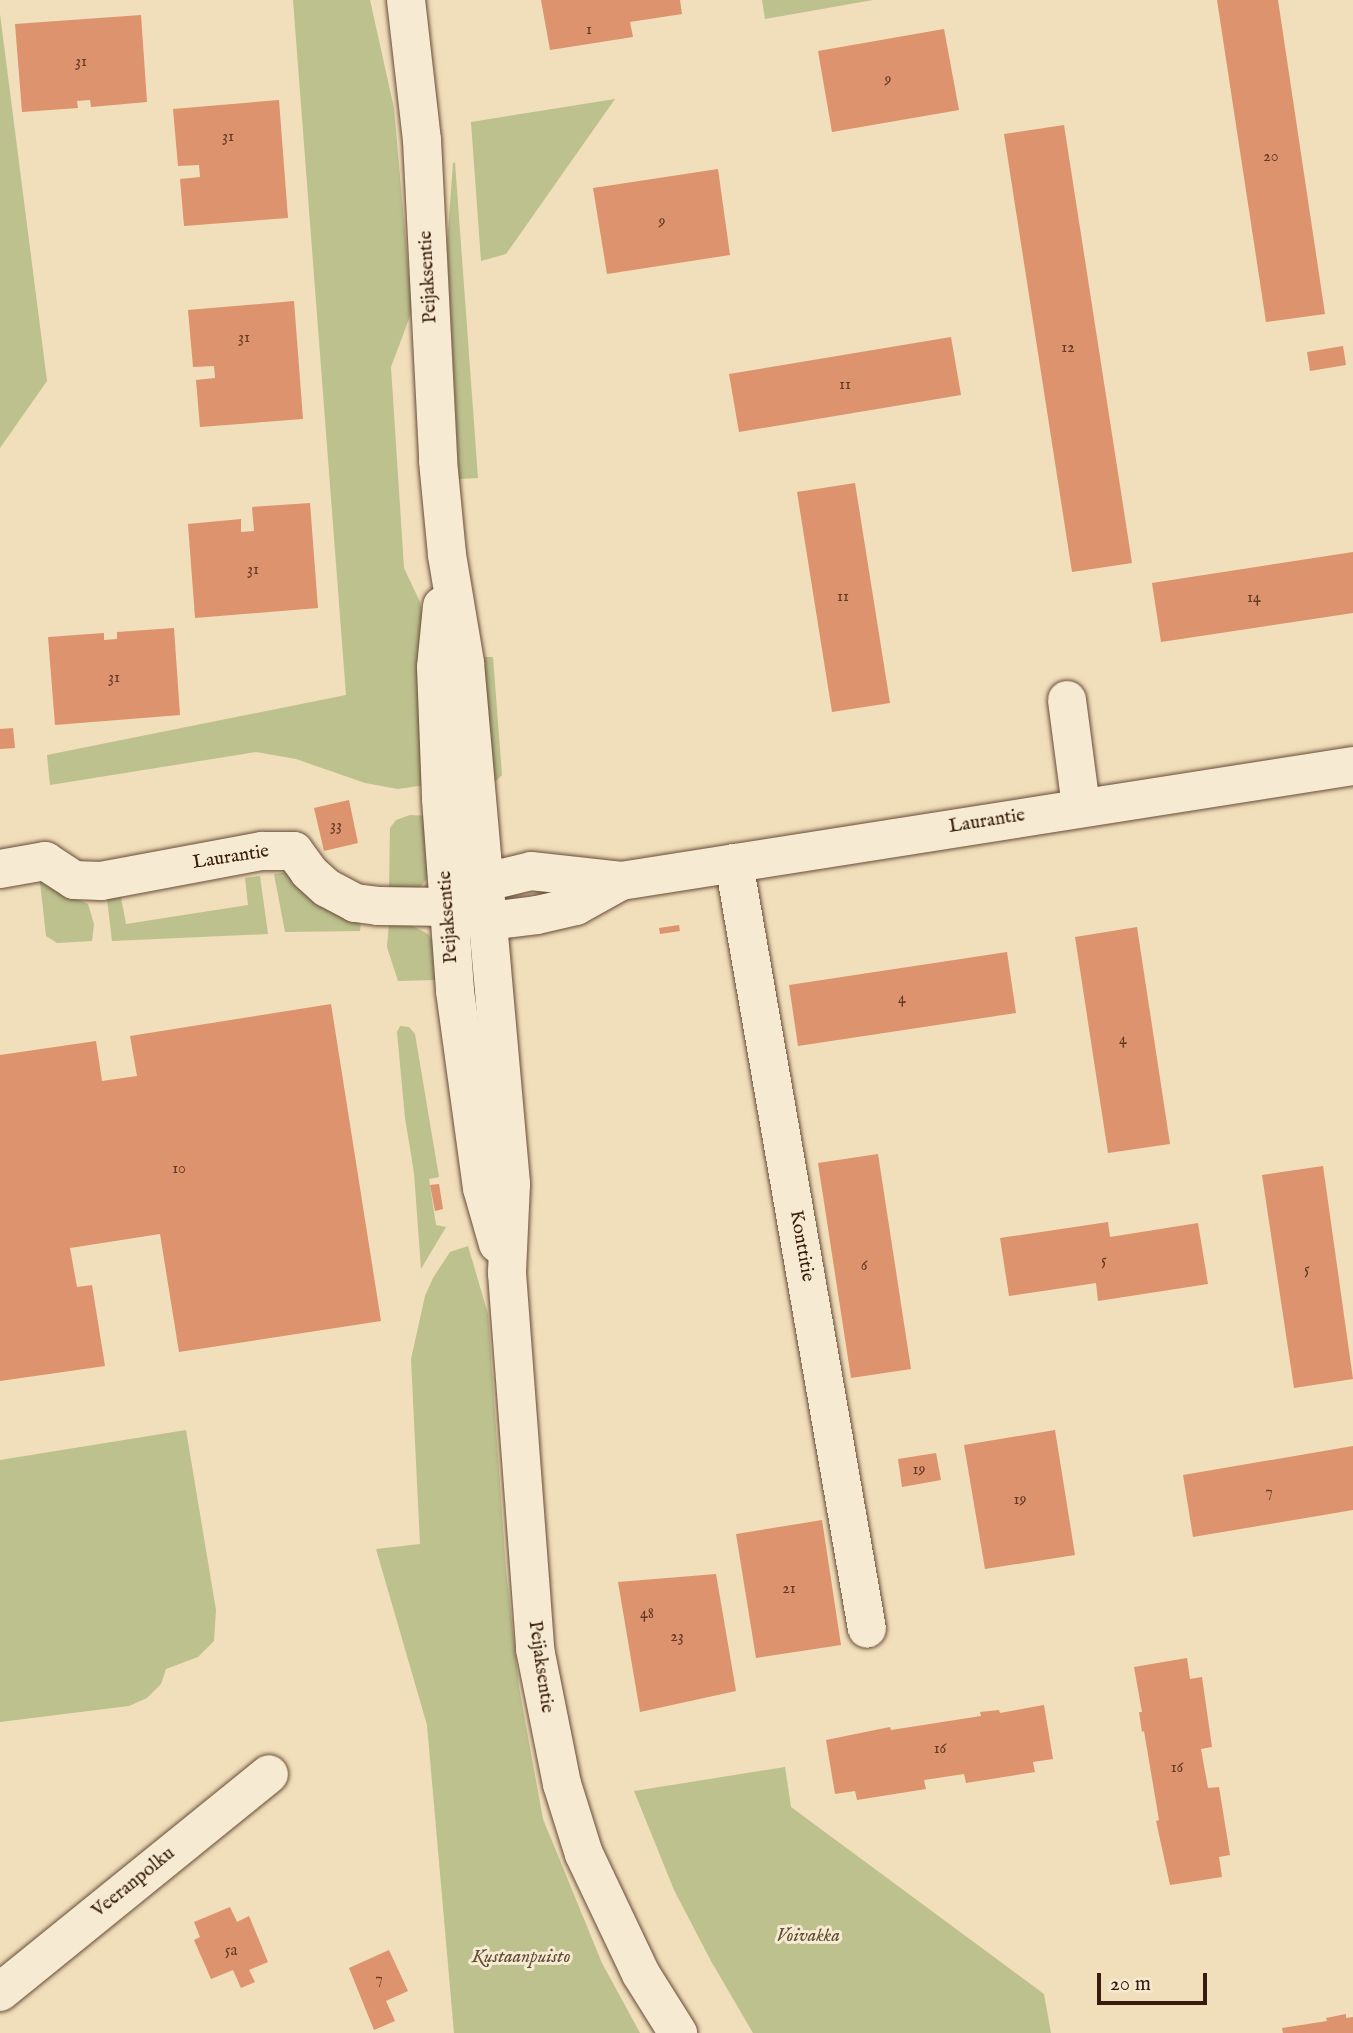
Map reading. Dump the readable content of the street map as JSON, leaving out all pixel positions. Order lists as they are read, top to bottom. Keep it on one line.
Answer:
{"streets":{"street":["Peijaksentie","Laurantie","Konttitie","Veeranpolku"]},"crossings":[["Peijaksentie","Laurantie"],["Laurantie","Konttitie"]],"parks":["Voivakka","Kustaanpuisto"],"house_numbers":["1","31","9","31","20","9","31","12","11","31","11","14","31","33","4","4","10","5","6","5","19","7","19","21","48","23","16","16","5a","7"],"scale_bar":"20 m"}
